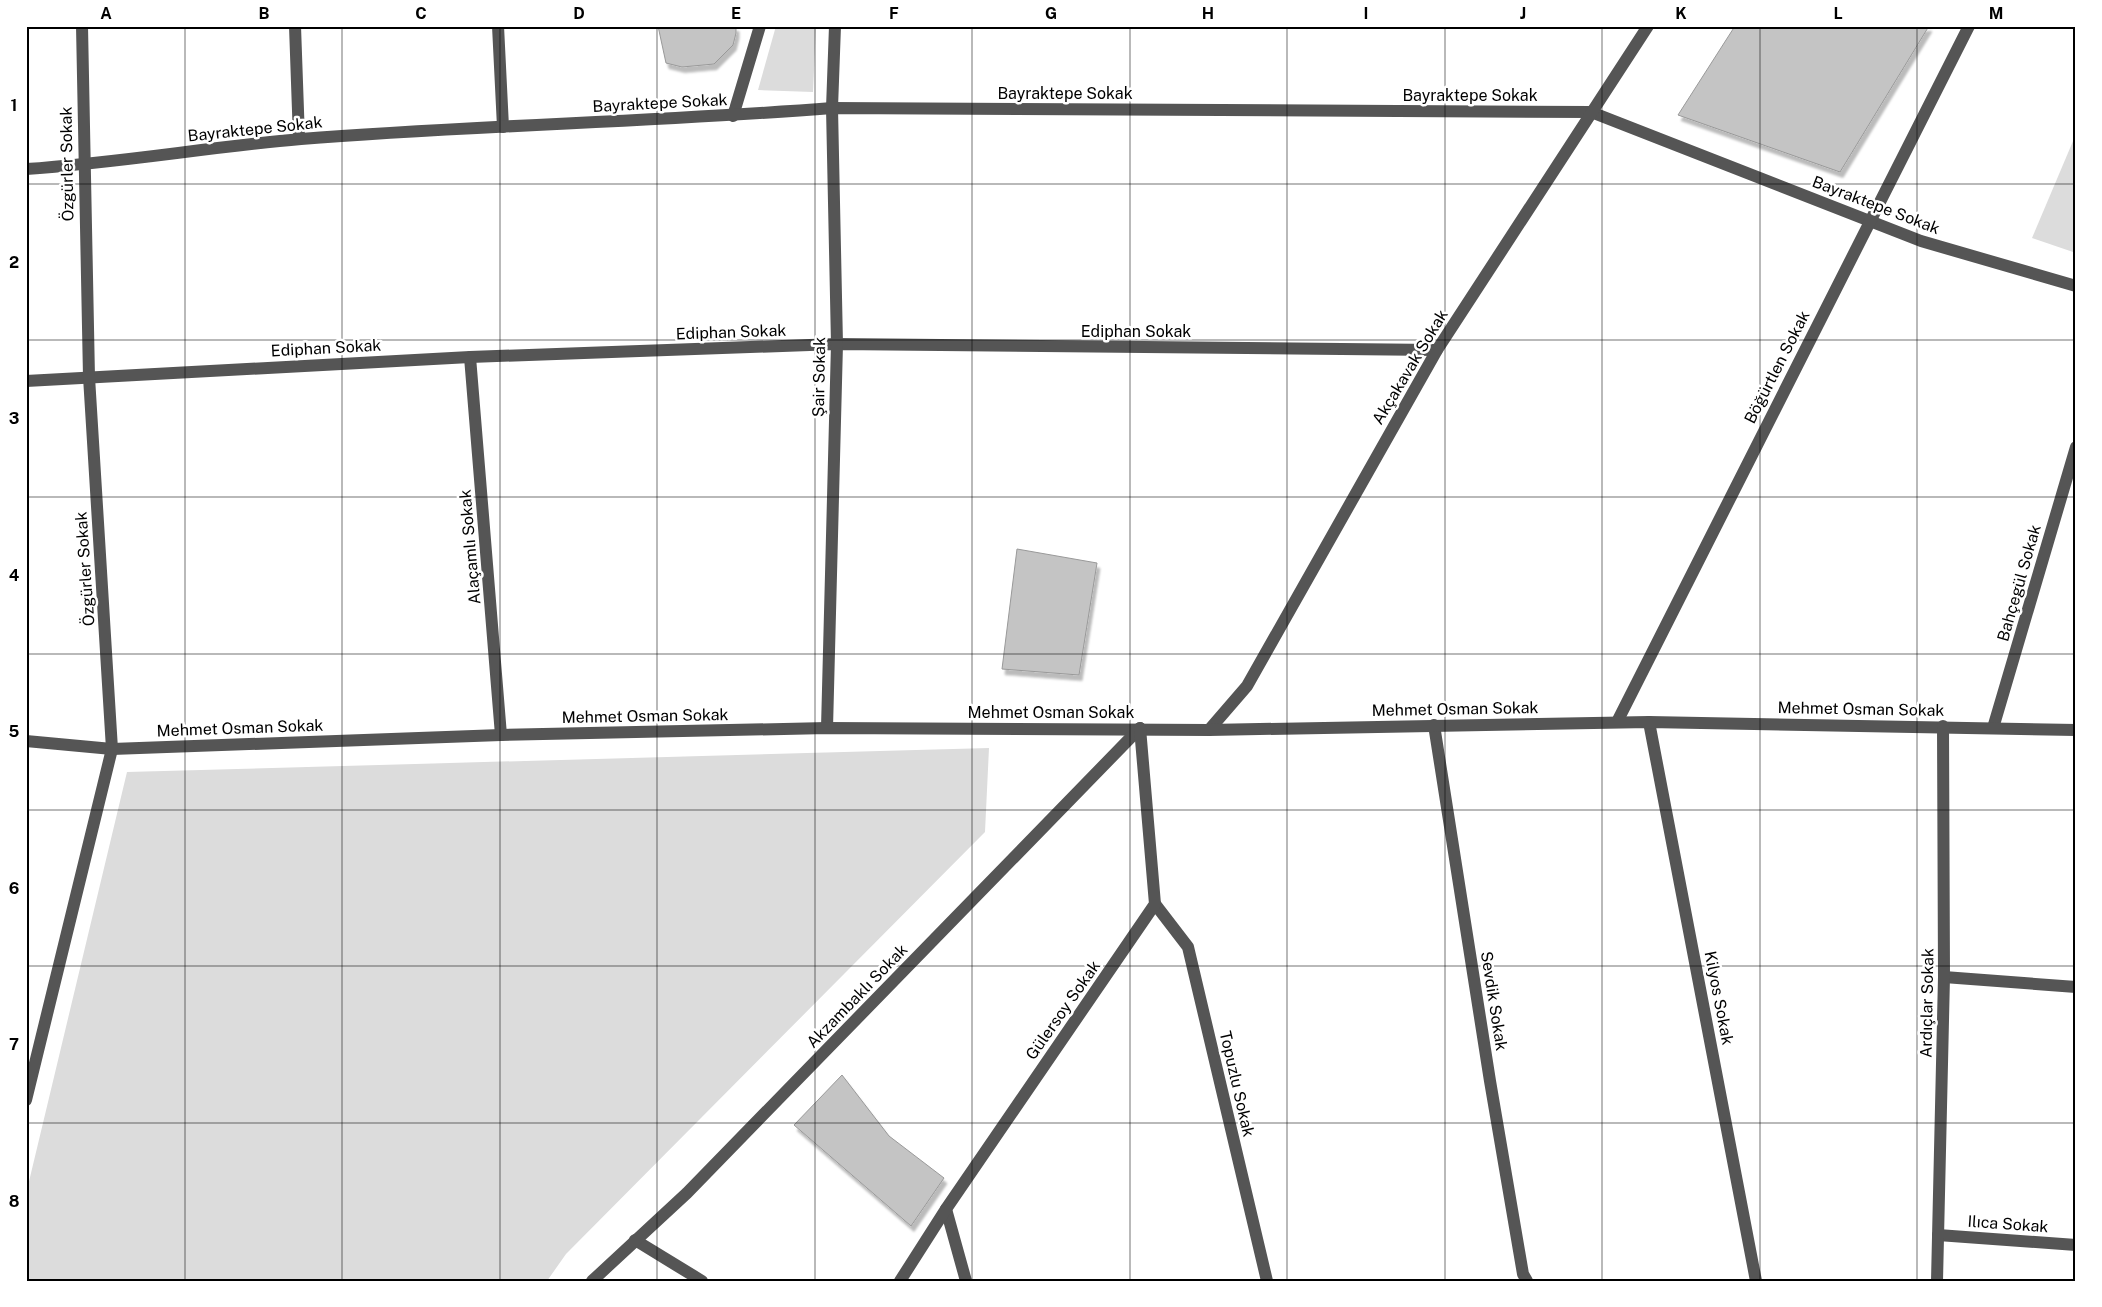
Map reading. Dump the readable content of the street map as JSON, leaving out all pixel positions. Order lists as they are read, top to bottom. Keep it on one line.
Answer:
{"streets":{"street":["Bayraktepe Sokak","Özgürler Sokak","Ediphan Sokak","Akçakavak Sokak","Böğürtlen Sokak","Şair Sokak","Alaçamlı Sokak","Bahçegül Sokak","Mehmet Osman Sokak","Akzambaklı Sokak","Kilyos Sokak","Sevdik Sokak","Ardıçlar Sokak","Gülersoy Sokak","Topuzlu Sokak","Ilıca Sokak"]},"crossings":[["Bayraktepe Sokak","Özgürler Sokak"],["Bayraktepe Sokak","Akçakavak Sokak"],["Bayraktepe Sokak","Böğürtlen Sokak"],["Bayraktepe Sokak","Şair Sokak"],["Özgürler Sokak","Ediphan Sokak"],["Özgürler Sokak","Mehmet Osman Sokak"],["Ediphan Sokak","Akçakavak Sokak"],["Ediphan Sokak","Şair Sokak"],["Ediphan Sokak","Alaçamlı Sokak"],["Akçakavak Sokak","Mehmet Osman Sokak"],["Böğürtlen Sokak","Mehmet Osman Sokak"],["Şair Sokak","Mehmet Osman Sokak"],["Alaçamlı Sokak","Mehmet Osman Sokak"],["Bahçegül Sokak","Mehmet Osman Sokak"],["Mehmet Osman Sokak","Akzambaklı Sokak"],["Mehmet Osman Sokak","Kilyos Sokak"],["Mehmet Osman Sokak","Sevdik Sokak"],["Mehmet Osman Sokak","Ardıçlar Sokak"],["Ardıçlar Sokak","Ilıca Sokak"],["Gülersoy Sokak","Topuzlu Sokak"]],"grid":{"columns":["A","B","C","D","E","F","G","H","I","J","K","L","M"],"rows":["1","2","3","4","5","6","7","8"]}}
